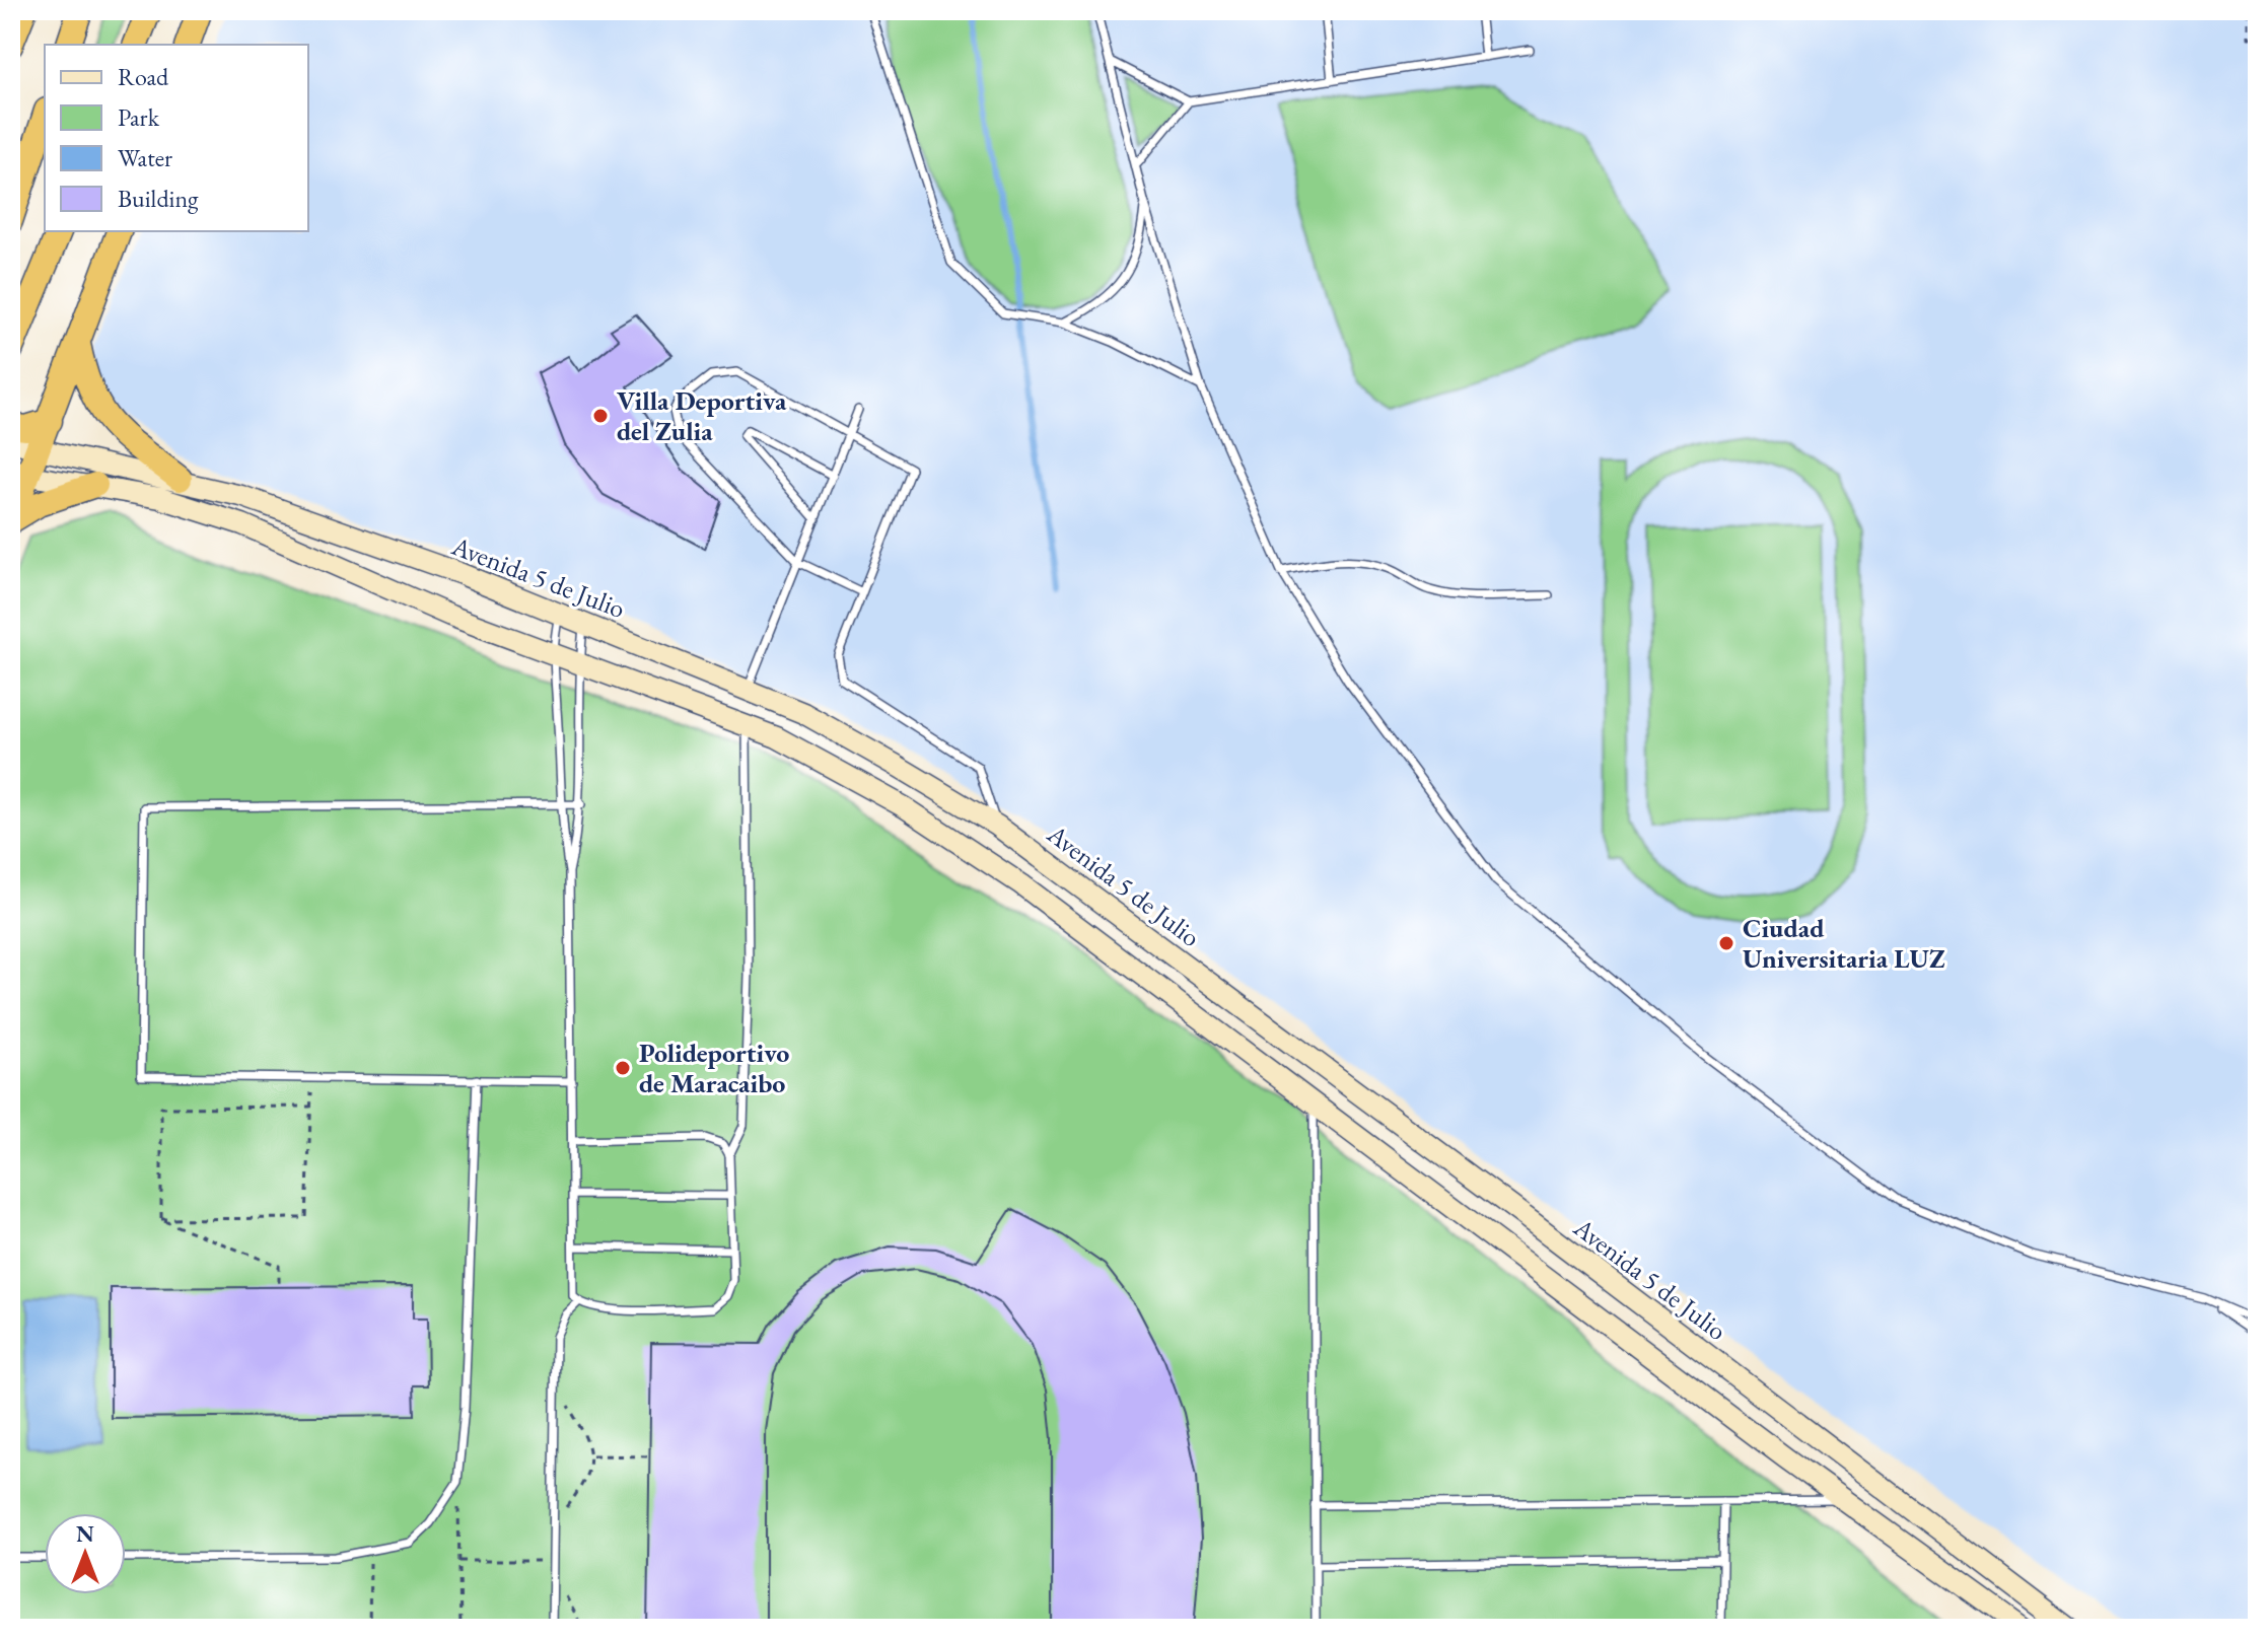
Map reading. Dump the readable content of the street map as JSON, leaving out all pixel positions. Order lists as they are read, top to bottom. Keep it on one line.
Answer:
{"streets":{"main road":["Avenida 5 de Julio"]},"places":["Villa Deportiva del Zulia","Ciudad Universitaria LUZ","Polideportivo de Maracaibo"],"legend":["Road","Park","Water","Building"],"north":"top"}
